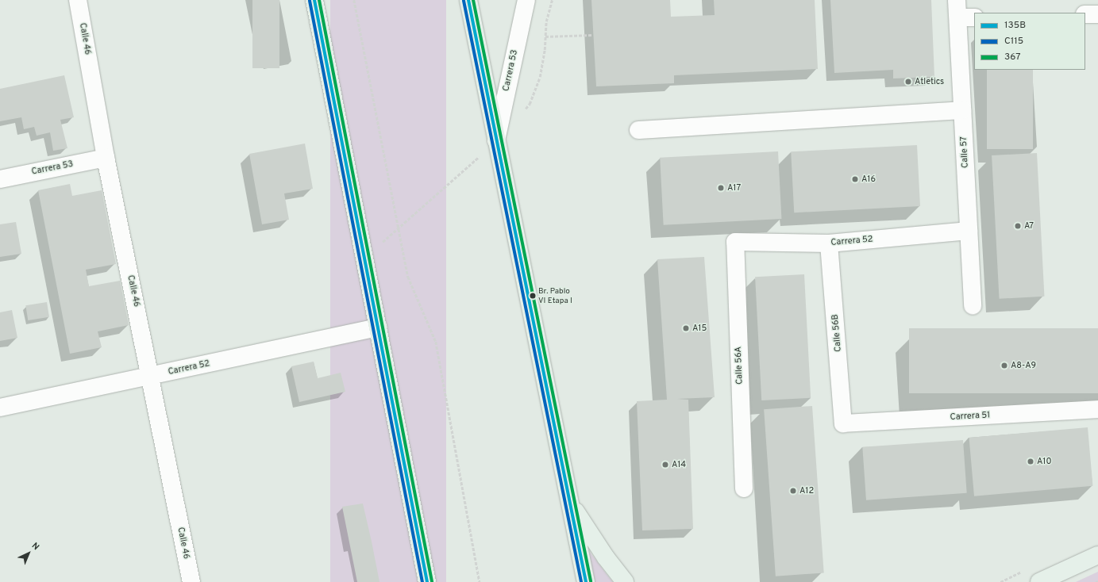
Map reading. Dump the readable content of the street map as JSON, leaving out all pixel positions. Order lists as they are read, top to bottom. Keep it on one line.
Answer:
{"streets":{"street":["Calle 46","Carrera 53","Calle 57","Carrera 52","Calle 56B","Calle 56A","Carrera 51"]},"crossings":[["Calle 46","Carrera 53"],["Calle 46","Carrera 52"],["Calle 57","Carrera 52"],["Carrera 52","Calle 56B"],["Carrera 52","Calle 56A"],["Calle 56B","Carrera 51"]],"places":["Atletics","A16","A17","A7","Br. Pablo VI Etapa I","A15","A8-A9","A10","A14","A12"],"lines":["transit line 135B","transit line 367","transit line C115"],"legend":["135B","C115","367"],"north":"top right"}
